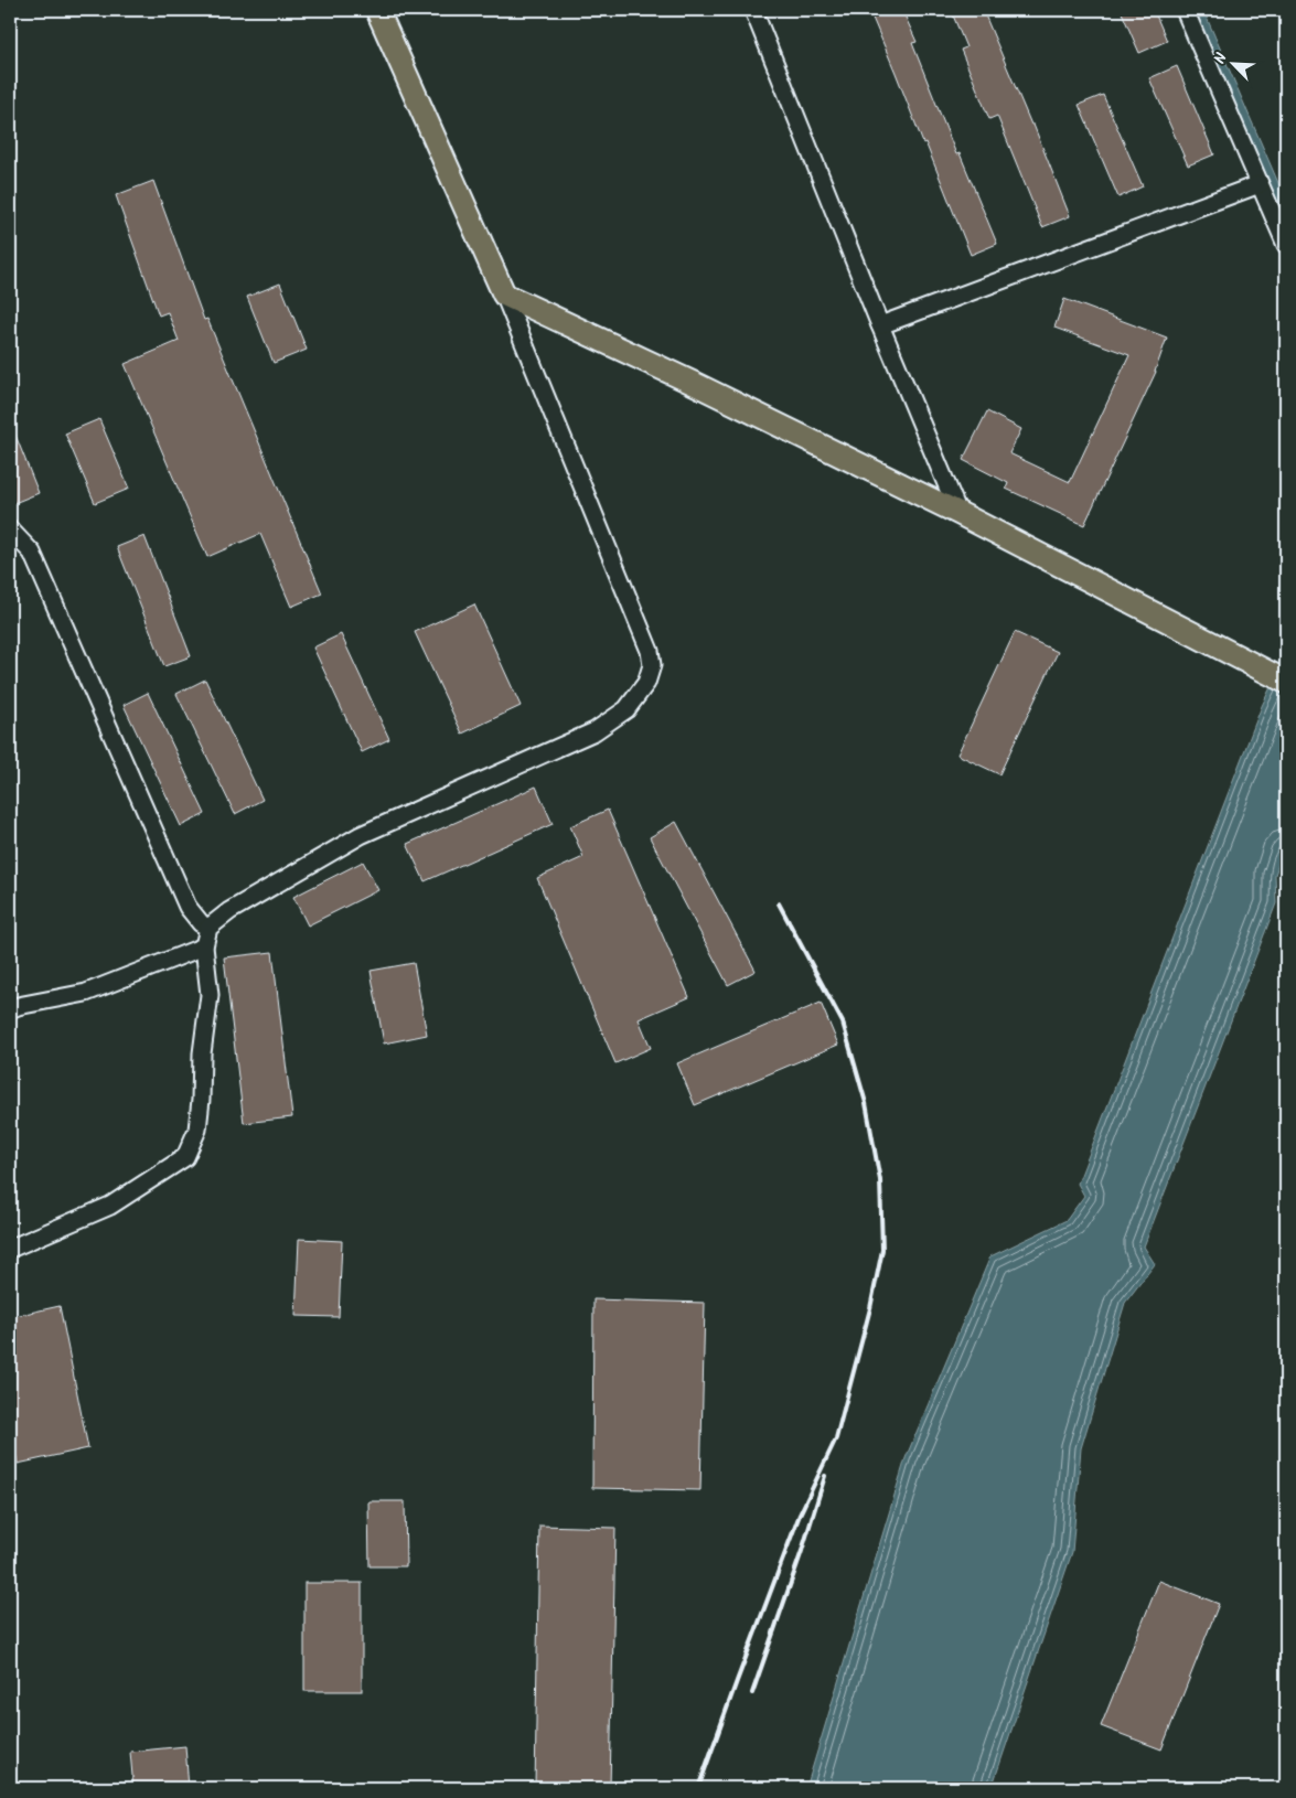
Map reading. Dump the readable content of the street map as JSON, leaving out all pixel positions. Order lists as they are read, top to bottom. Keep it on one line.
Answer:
{"north":"top left"}
